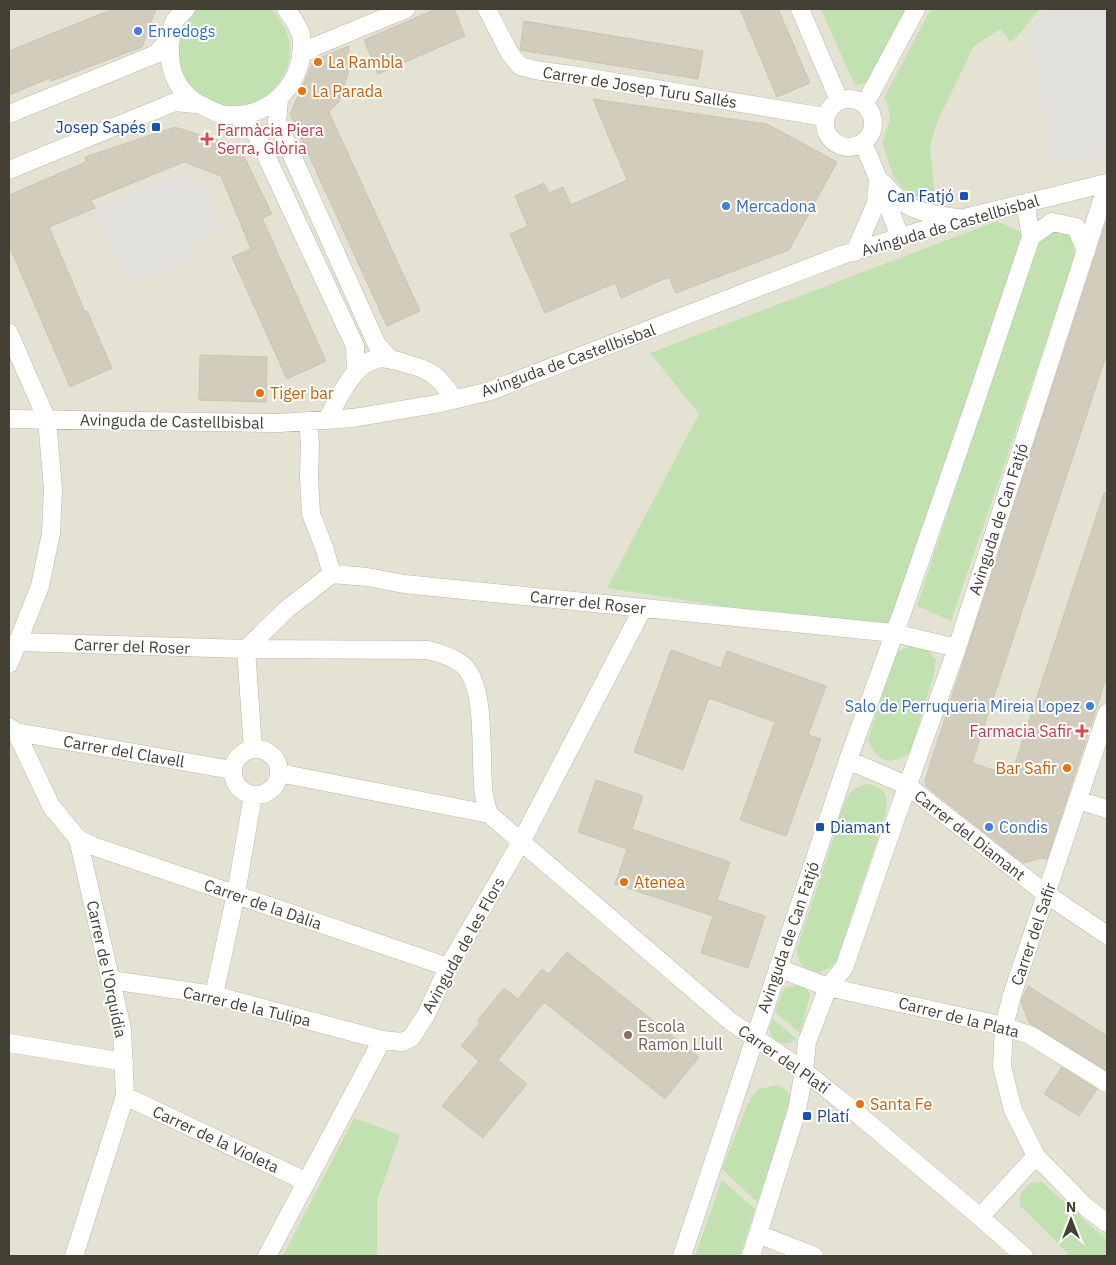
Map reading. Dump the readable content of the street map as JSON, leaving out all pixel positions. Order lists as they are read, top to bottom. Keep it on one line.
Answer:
{"streets":{"street":["Carrer de Josep Turu Sallés","Avinguda de Castellbisbal","Avinguda de Can Fatjó","Carrer del Roser","Carrer del Clavell","Carrer del Diamant","Carrer de la Dàlia","Carrer del Safir","Avinguda de les Flors","Carrer de l'Orquídia","Carrer de la Tulipa","Carrer de la Plata","Carrer del Platí","Carrer de la Violeta"]},"crossings":[["Avinguda de Castellbisbal","Avinguda de Can Fatjó"],["Avinguda de Can Fatjó","Carrer del Roser"],["Avinguda de Can Fatjó","Carrer del Diamant"],["Avinguda de Can Fatjó","Carrer de la Plata"],["Avinguda de Can Fatjó","Carrer del Platí"],["Carrer del Roser","Avinguda de les Flors"],["Carrer del Roser","Carrer del Platí"],["Carrer del Clavell","Carrer de l'Orquídia"],["Carrer del Diamant","Carrer del Safir"],["Carrer de la Dàlia","Avinguda de les Flors"],["Carrer de la Dàlia","Carrer de l'Orquídia"],["Carrer del Safir","Carrer de la Plata"],["Avinguda de les Flors","Carrer de la Tulipa"],["Avinguda de les Flors","Carrer del Platí"],["Carrer de l'Orquídia","Carrer de la Tulipa"],["Carrer de l'Orquídia","Carrer de la Violeta"]],"places":{"other":["Enredogs","La Rambla","La Parada","Mercadona","Tiger bar","Salo de Perruqueria Mireia Lopez","Bar Safir","Condis","Atenea","Escola Ramon Llull","Santa Fe"],"transit":["Josep Sapés","Can Fatjó","Diamant","Platí"],"health":["Farmàcia Piera Serra, Glòria","Farmacia Safir"]},"north":"top"}
